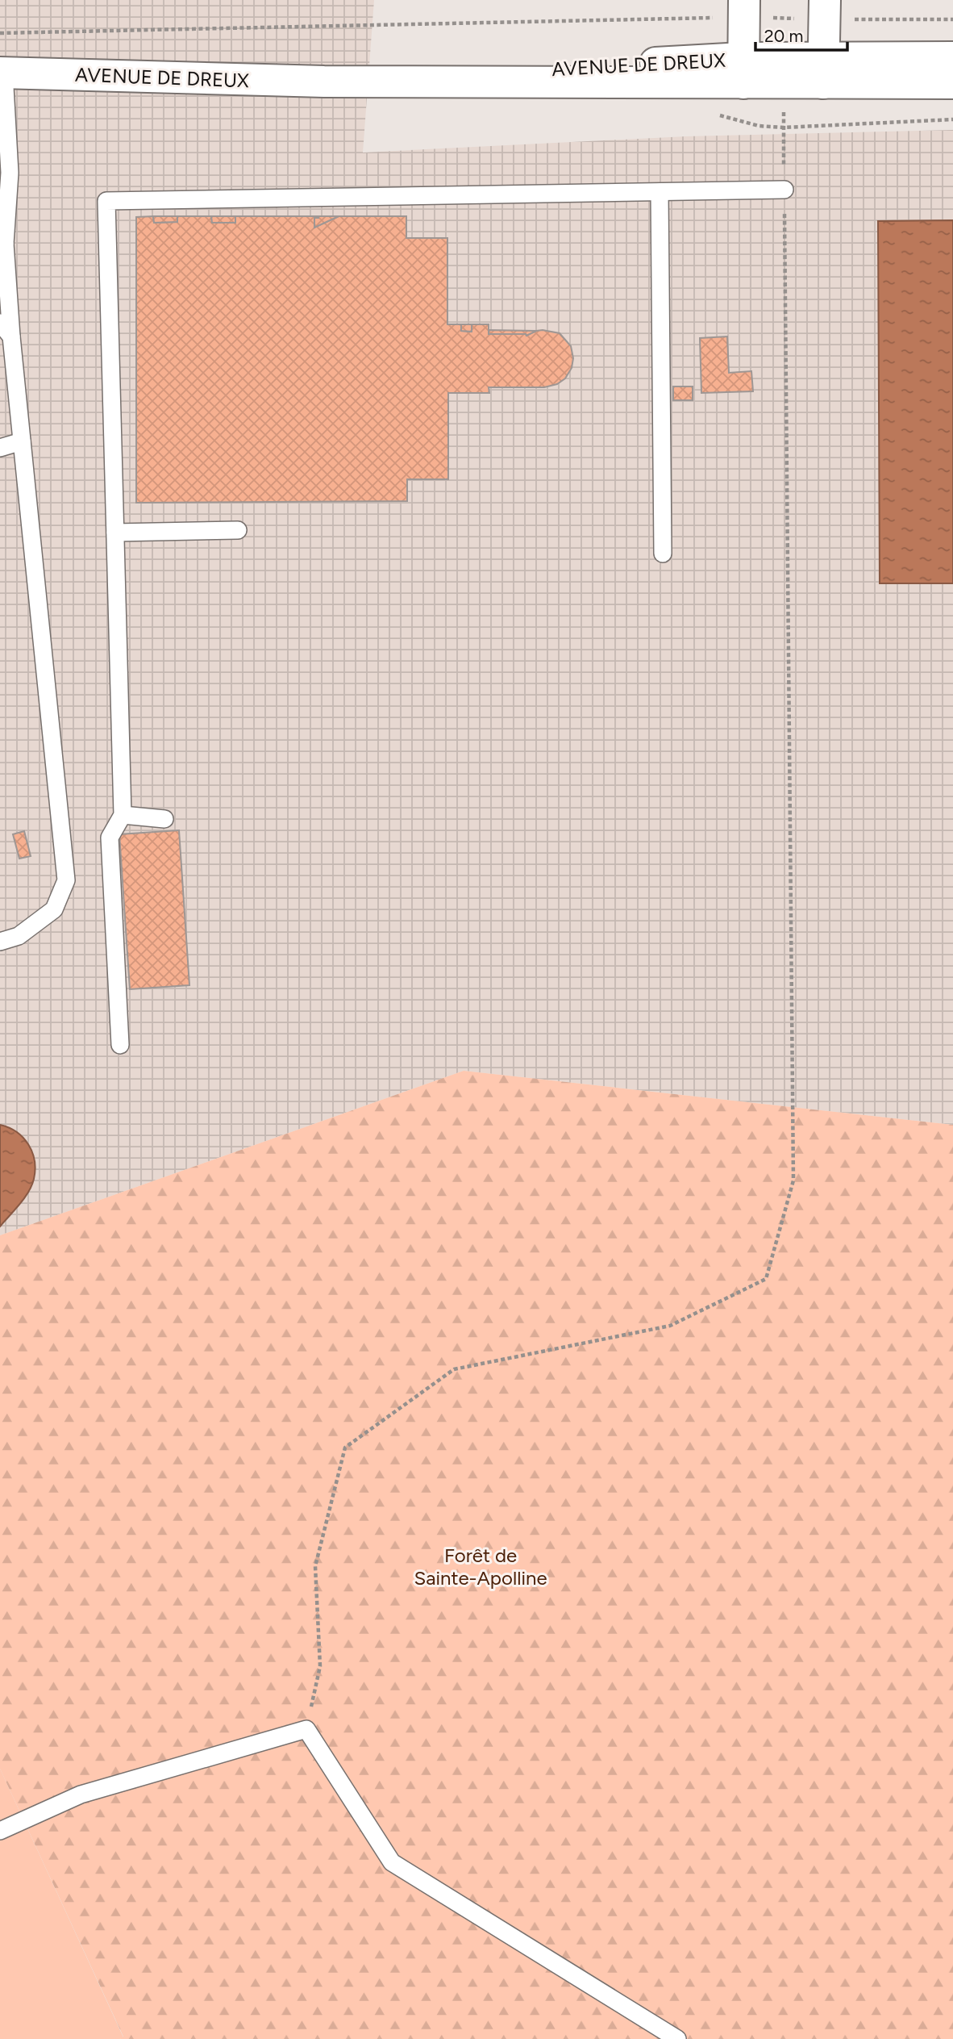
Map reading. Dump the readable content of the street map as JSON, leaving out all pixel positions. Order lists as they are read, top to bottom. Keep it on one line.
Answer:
{"streets":{"main road":["AVENUE DE DREUX"]},"parks":["Forêt de Sainte-Apolline"],"scale_bar":"20 m"}
